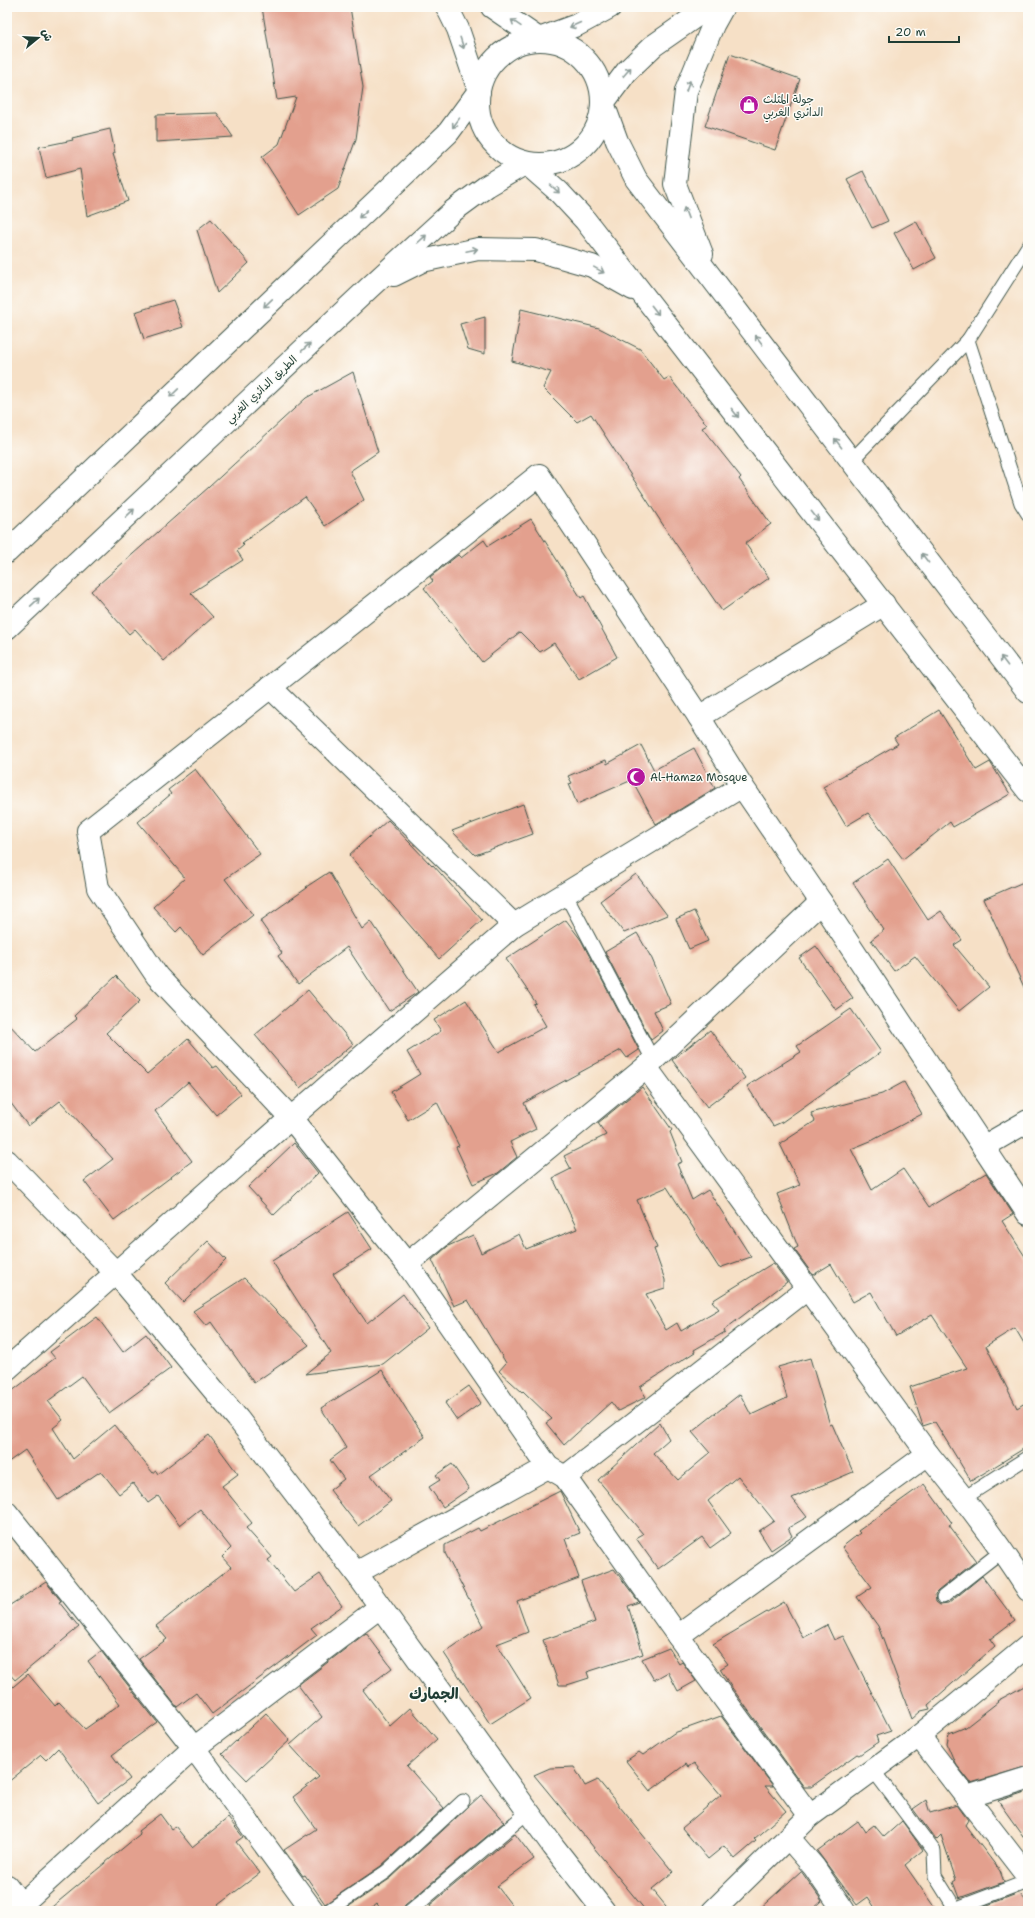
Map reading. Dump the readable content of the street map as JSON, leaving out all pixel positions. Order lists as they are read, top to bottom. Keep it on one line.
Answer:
{"streets":{"street":["الطريق الدائري الغربي"]},"districts":["الجمارك"],"places":{"shop":["جولة المثلث الدائري الغربي"],"mosque":["Al-Hamza Mosque"]},"scale_bar":"20 m","north":"right"}
